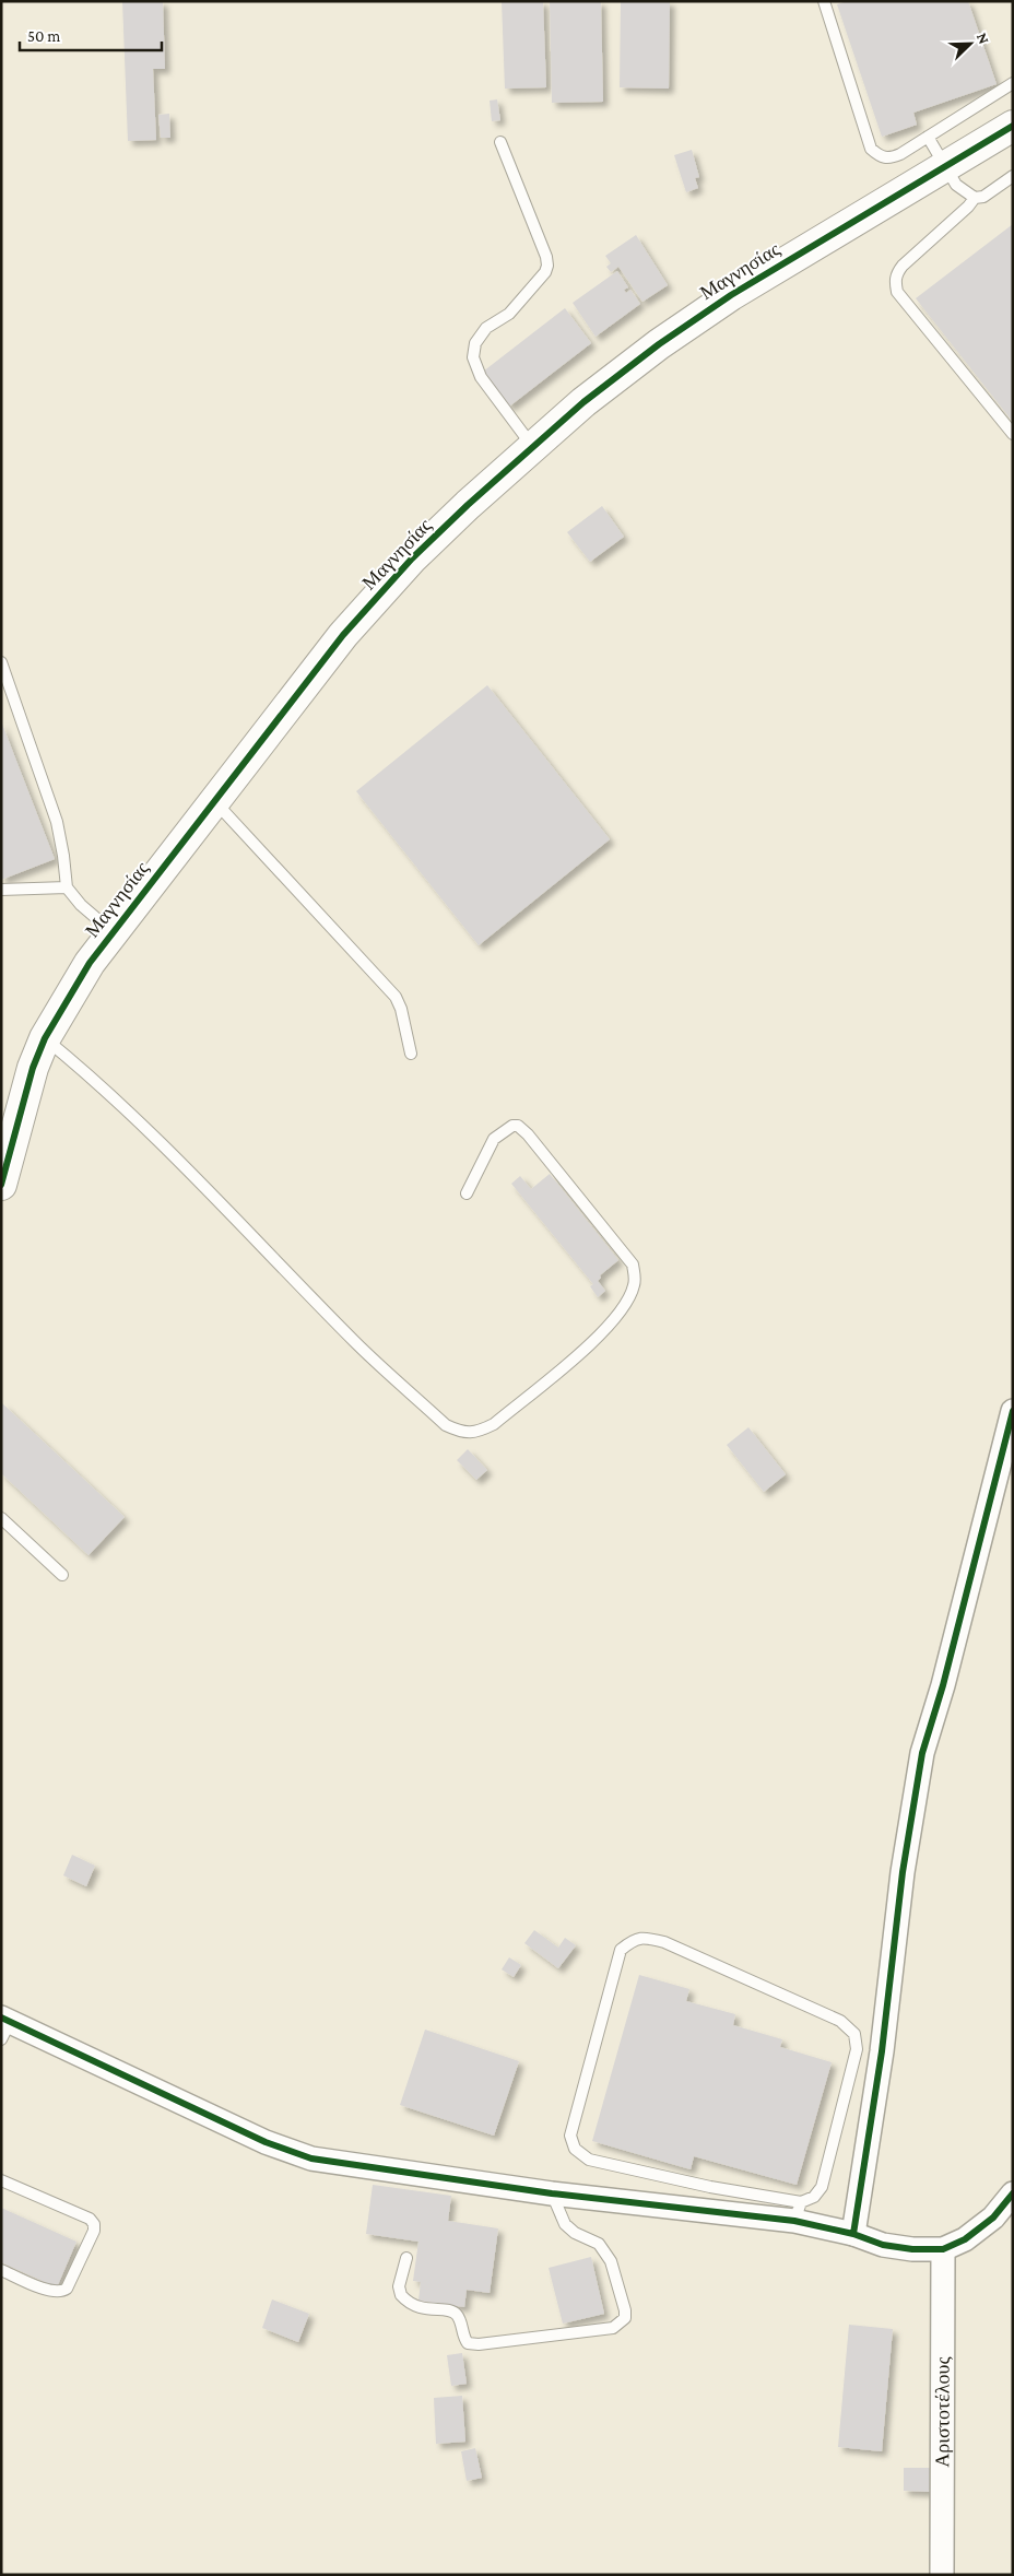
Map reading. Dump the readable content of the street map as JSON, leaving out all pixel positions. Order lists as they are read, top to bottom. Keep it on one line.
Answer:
{"streets":{"street":["Μαγνησίας","Αριστοτέλους"]},"scale_bar":"50 m","north":"top right"}
